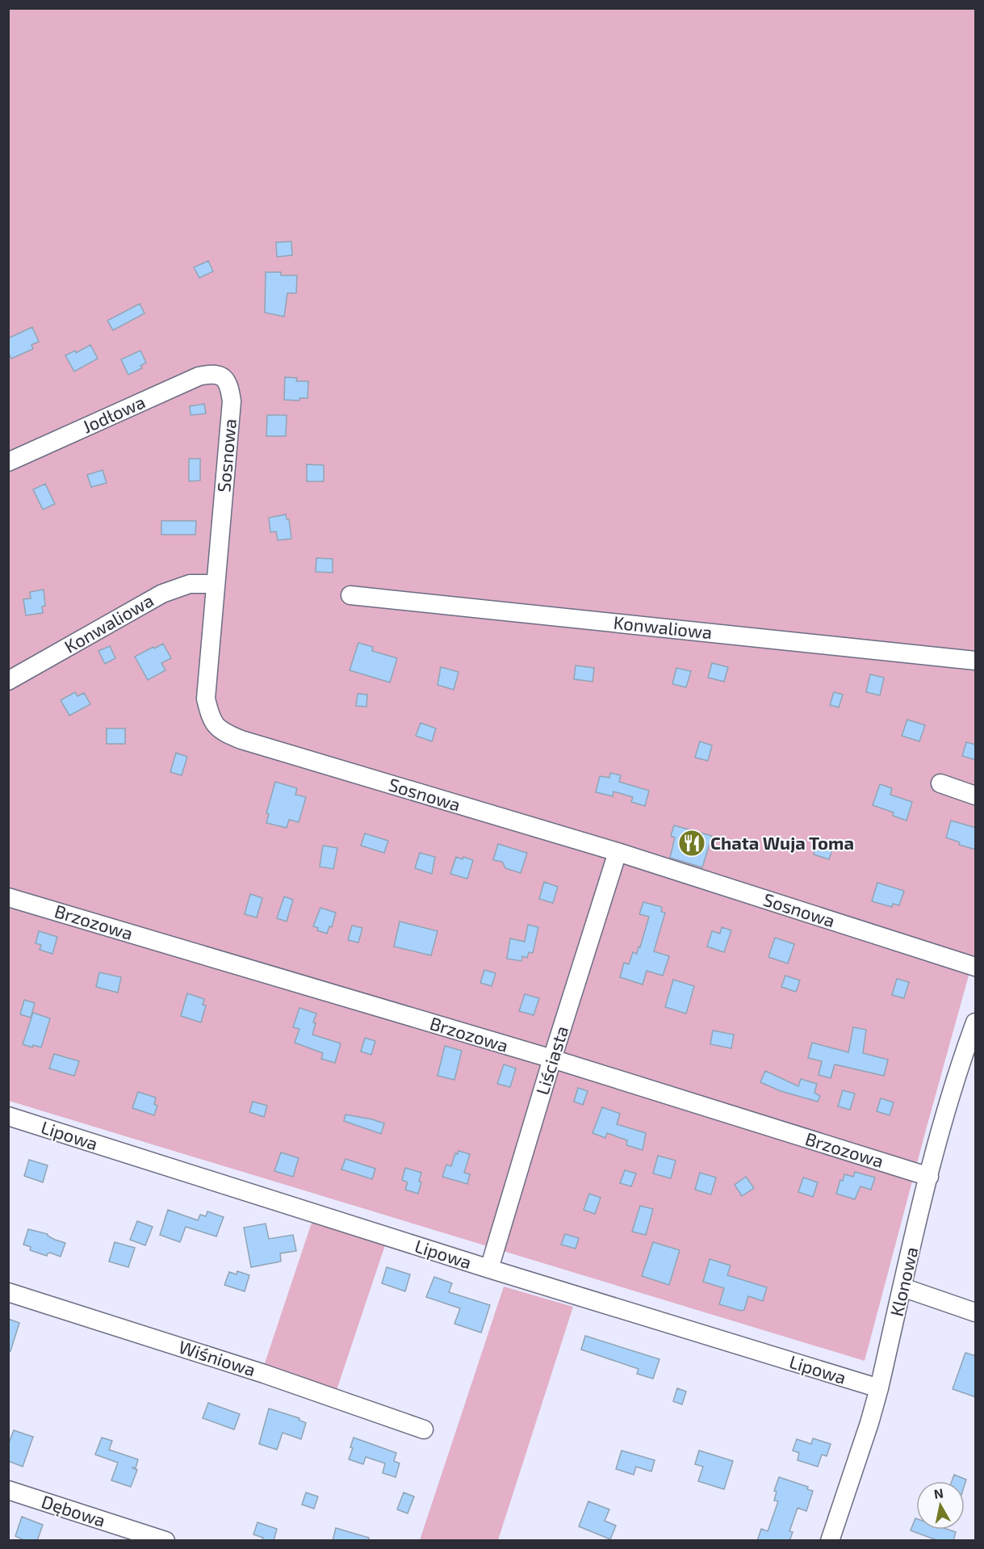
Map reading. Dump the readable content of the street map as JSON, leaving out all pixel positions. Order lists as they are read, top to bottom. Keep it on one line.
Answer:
{"streets":{"street":["Jodłowa","Sosnowa","Konwaliowa","Brzozowa","Liściasta","Lipowa","Klonowa","Wiśniowa","Dębowa"]},"crossings":[["Jodłowa","Sosnowa"],["Sosnowa","Konwaliowa"],["Sosnowa","Liściasta"],["Brzozowa","Liściasta"],["Brzozowa","Klonowa"],["Liściasta","Lipowa"],["Lipowa","Klonowa"]],"places":{"restaurant":["Chata Wuja Toma"]},"north":"top"}
